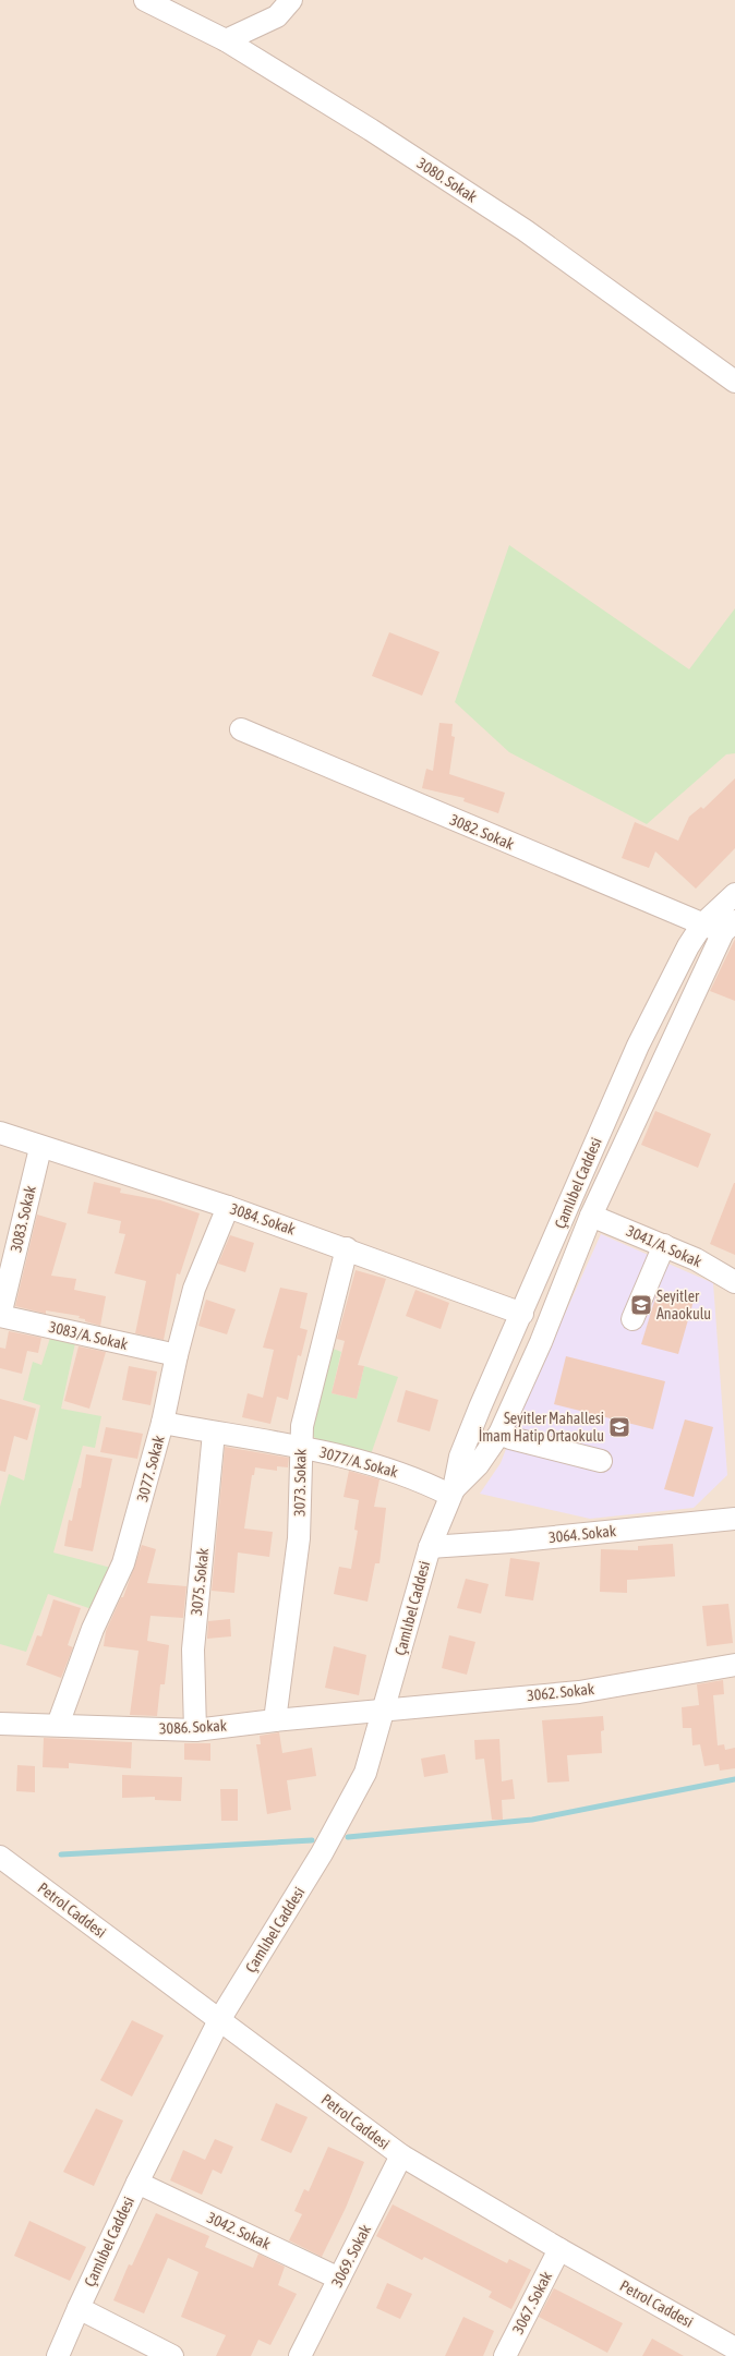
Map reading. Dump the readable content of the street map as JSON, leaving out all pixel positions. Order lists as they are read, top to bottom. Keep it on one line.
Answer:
{"streets":{"street":["3080. Sokak","3082. Sokak","Çamlıbel Caddesi","3083. Sokak","3084. Sokak","3041/A. Sokak","3083/A. Sokak","3077/A. Sokak","3077. Sokak","3073. Sokak","3064. Sokak","3075. Sokak","3062. Sokak","3086. Sokak","Petrol Caddesi","3042. Sokak","3069. Sokak","3067. Sokak"]},"crossings":[["3082. Sokak","Çamlıbel Caddesi"],["Çamlıbel Caddesi","3084. Sokak"],["Çamlıbel Caddesi","3041/A. Sokak"],["Çamlıbel Caddesi","3077/A. Sokak"],["Çamlıbel Caddesi","3064. Sokak"],["Çamlıbel Caddesi","3062. Sokak"],["Çamlıbel Caddesi","3086. Sokak"],["Çamlıbel Caddesi","Petrol Caddesi"],["Çamlıbel Caddesi","3042. Sokak"],["3083. Sokak","3084. Sokak"],["3083. Sokak","3083/A. Sokak"],["3084. Sokak","3077. Sokak"],["3084. Sokak","3073. Sokak"],["3083/A. Sokak","3077. Sokak"],["3077/A. Sokak","3077. Sokak"],["3077/A. Sokak","3073. Sokak"],["3077/A. Sokak","3075. Sokak"],["3077. Sokak","3086. Sokak"],["3073. Sokak","3086. Sokak"],["3075. Sokak","3086. Sokak"],["3062. Sokak","3086. Sokak"],["Petrol Caddesi","3069. Sokak"],["Petrol Caddesi","3067. Sokak"],["3042. Sokak","3069. Sokak"]],"places":{"school or university":["Seyitler Anaokulu","Seyitler Mahallesi İmam Hatip Ortaokulu"]}}
